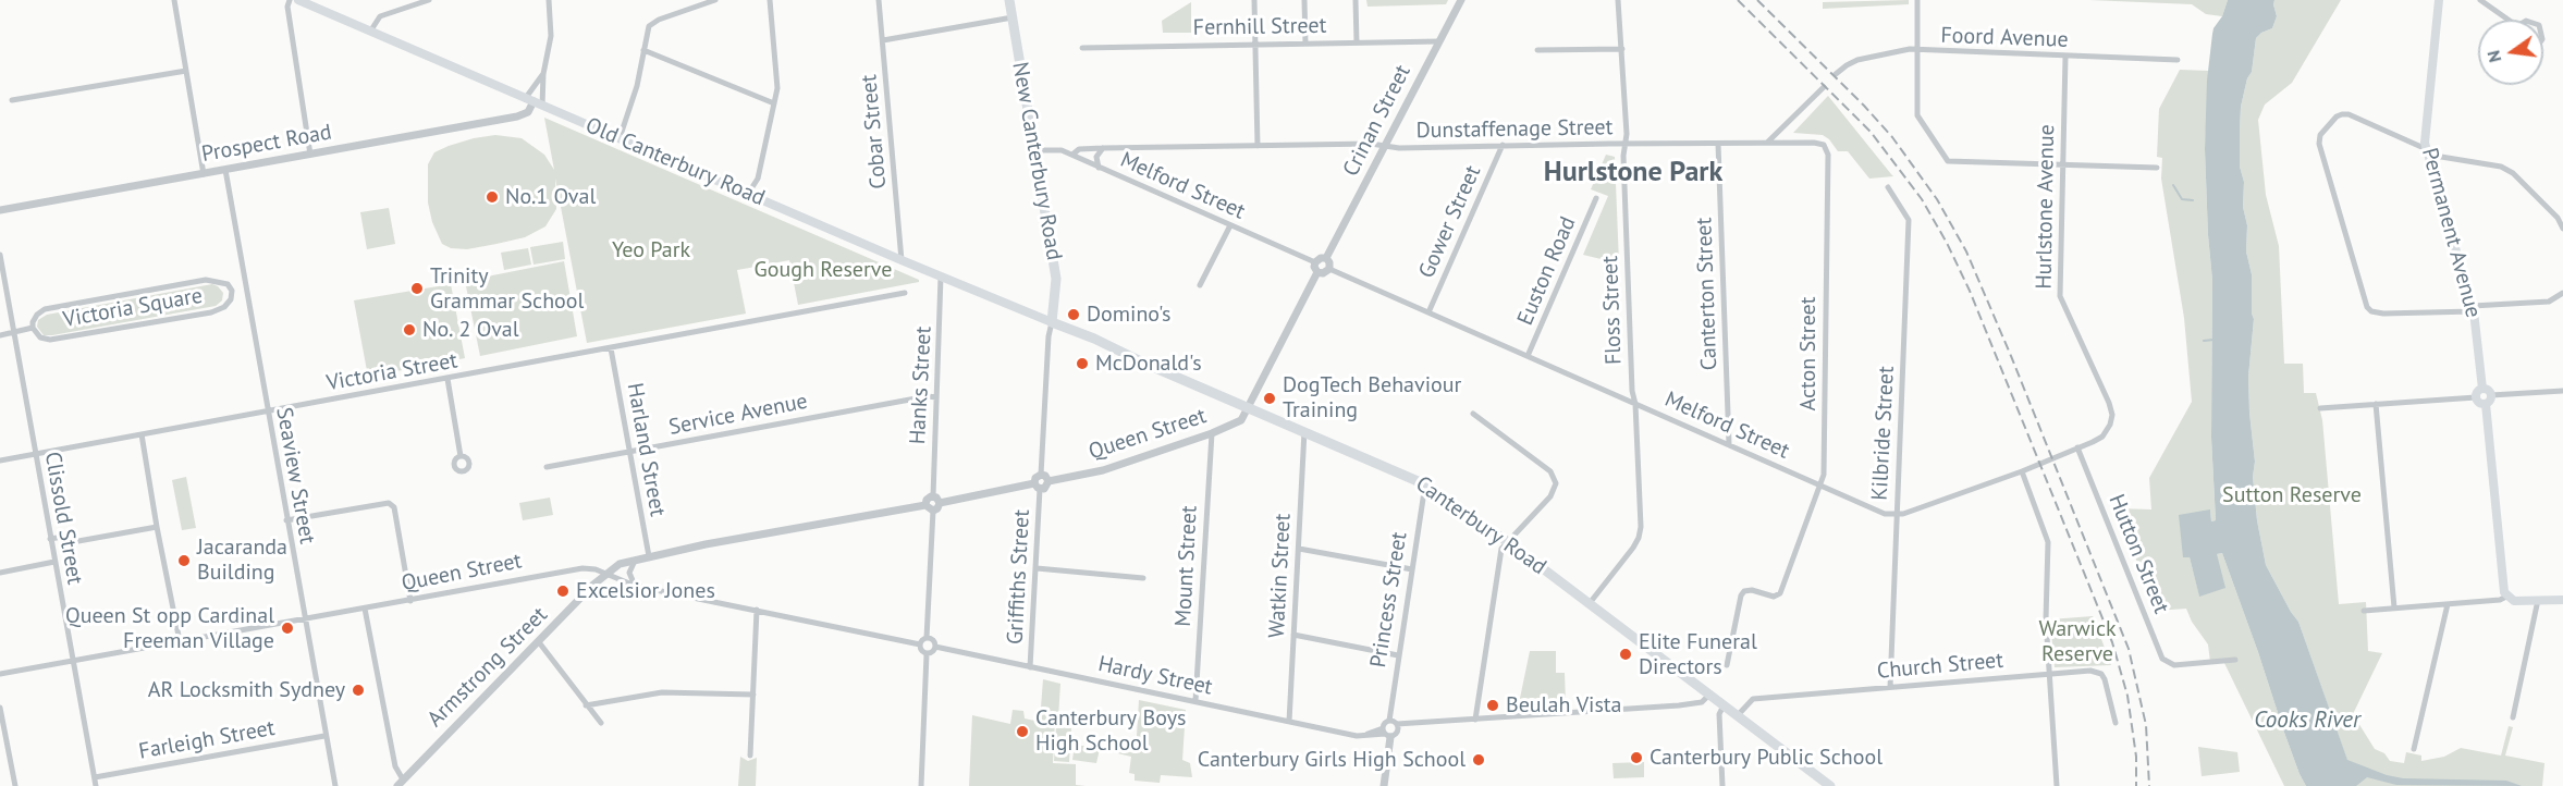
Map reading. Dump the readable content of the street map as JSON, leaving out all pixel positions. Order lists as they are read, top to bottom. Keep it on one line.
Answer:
{"streets":{"highway":["New Canterbury Road","Canterbury Road"],"main road":["Old Canterbury Road","Permanent Avenue"],"street":["Fernhill Street","Foord Avenue","Crinan Street","Dunstaffenage Street","Cobar Street","Prospect Road","Melford Street","Hurlstone Avenue","Gower Street","Euston Road","Canterton Street","Victoria Square","Floss Street","Acton Street","Victoria Street","Hanks Street","Service Avenue","Kilbride Street","Queen Street","Harland Street","Seaview Street","Clissold Street","Hutton Street","Mount Street","Watkin Street","Griffiths Street","Princess Street","Church Street","Armstrong Street","Hardy Street","Farleigh Street"]},"crossings":[["Fernhill Street","Crinan Street"],["Foord Avenue","Hurlstone Avenue"],["Crinan Street","Dunstaffenage Street"],["Crinan Street","Melford Street"],["Dunstaffenage Street","Melford Street"],["Dunstaffenage Street","Gower Street"],["Dunstaffenage Street","Canterton Street"],["Dunstaffenage Street","Floss Street"],["Dunstaffenage Street","Acton Street"],["Cobar Street","Old Canterbury Road"],["Prospect Road","Old Canterbury Road"],["Prospect Road","Seaview Street"],["New Canterbury Road","Old Canterbury Road"],["New Canterbury Road","Melford Street"],["New Canterbury Road","Canterbury Road"],["Old Canterbury Road","Hanks Street"],["Old Canterbury Road","Canterbury Road"],["Melford Street","Gower Street"],["Melford Street","Euston Road"],["Melford Street","Canterton Street"],["Melford Street","Floss Street"],["Melford Street","Acton Street"],["Melford Street","Kilbride Street"],["Hurlstone Avenue","Hutton Street"],["Victoria Square","Seaview Street"],["Victoria Square","Clissold Street"],["Floss Street","Canterbury Road"],["Victoria Street","Harland Street"],["Victoria Street","Seaview Street"],["Victoria Street","Clissold Street"],["Hanks Street","Service Avenue"],["Service Avenue","Harland Street"],["Kilbride Street","Church Street"],["Queen Street","Seaview Street"],["Queen Street","Clissold Street"],["Queen Street","Canterbury Road"],["Queen Street","Mount Street"],["Queen Street","Griffiths Street"],["Queen Street","Armstrong Street"],["Seaview Street","Farleigh Street"],["Clissold Street","Farleigh Street"],["Canterbury Road","Watkin Street"],["Canterbury Road","Princess Street"],["Canterbury Road","Church Street"],["Mount Street","Hardy Street"],["Watkin Street","Hardy Street"],["Griffiths Street","Hardy Street"]],"districts":["Hurlstone Park"],"water":["Cooks River"],"parks":["Yeo Park","Gough Reserve","Sutton Reserve","Warwick Reserve"],"places":["No.1 Oval","Trinity Grammar School","Domino's","No. 2 Oval","McDonald's","DogTech Behaviour Training","Jacaranda Building","Excelsior Jones","Queen St opp Cardinal Freeman Village","Elite Funeral Directors","AR Locksmith Sydney","Beulah Vista","Canterbury Boys High School","Canterbury Public School","Canterbury Girls High School"],"north":"left"}
